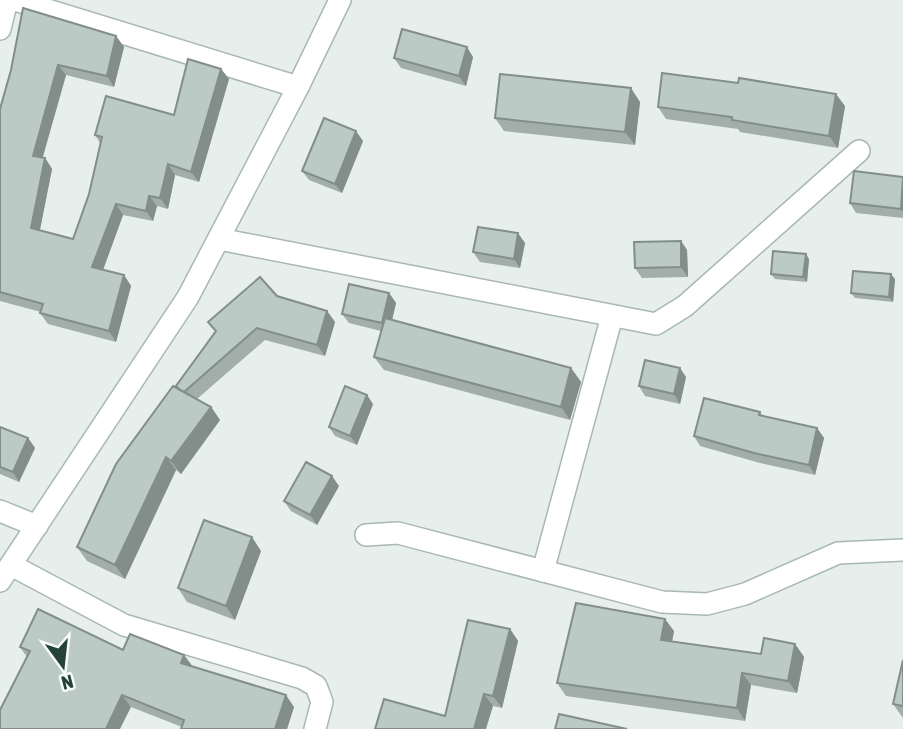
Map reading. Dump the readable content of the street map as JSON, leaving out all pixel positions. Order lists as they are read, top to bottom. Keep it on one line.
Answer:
{"north":"bottom"}
